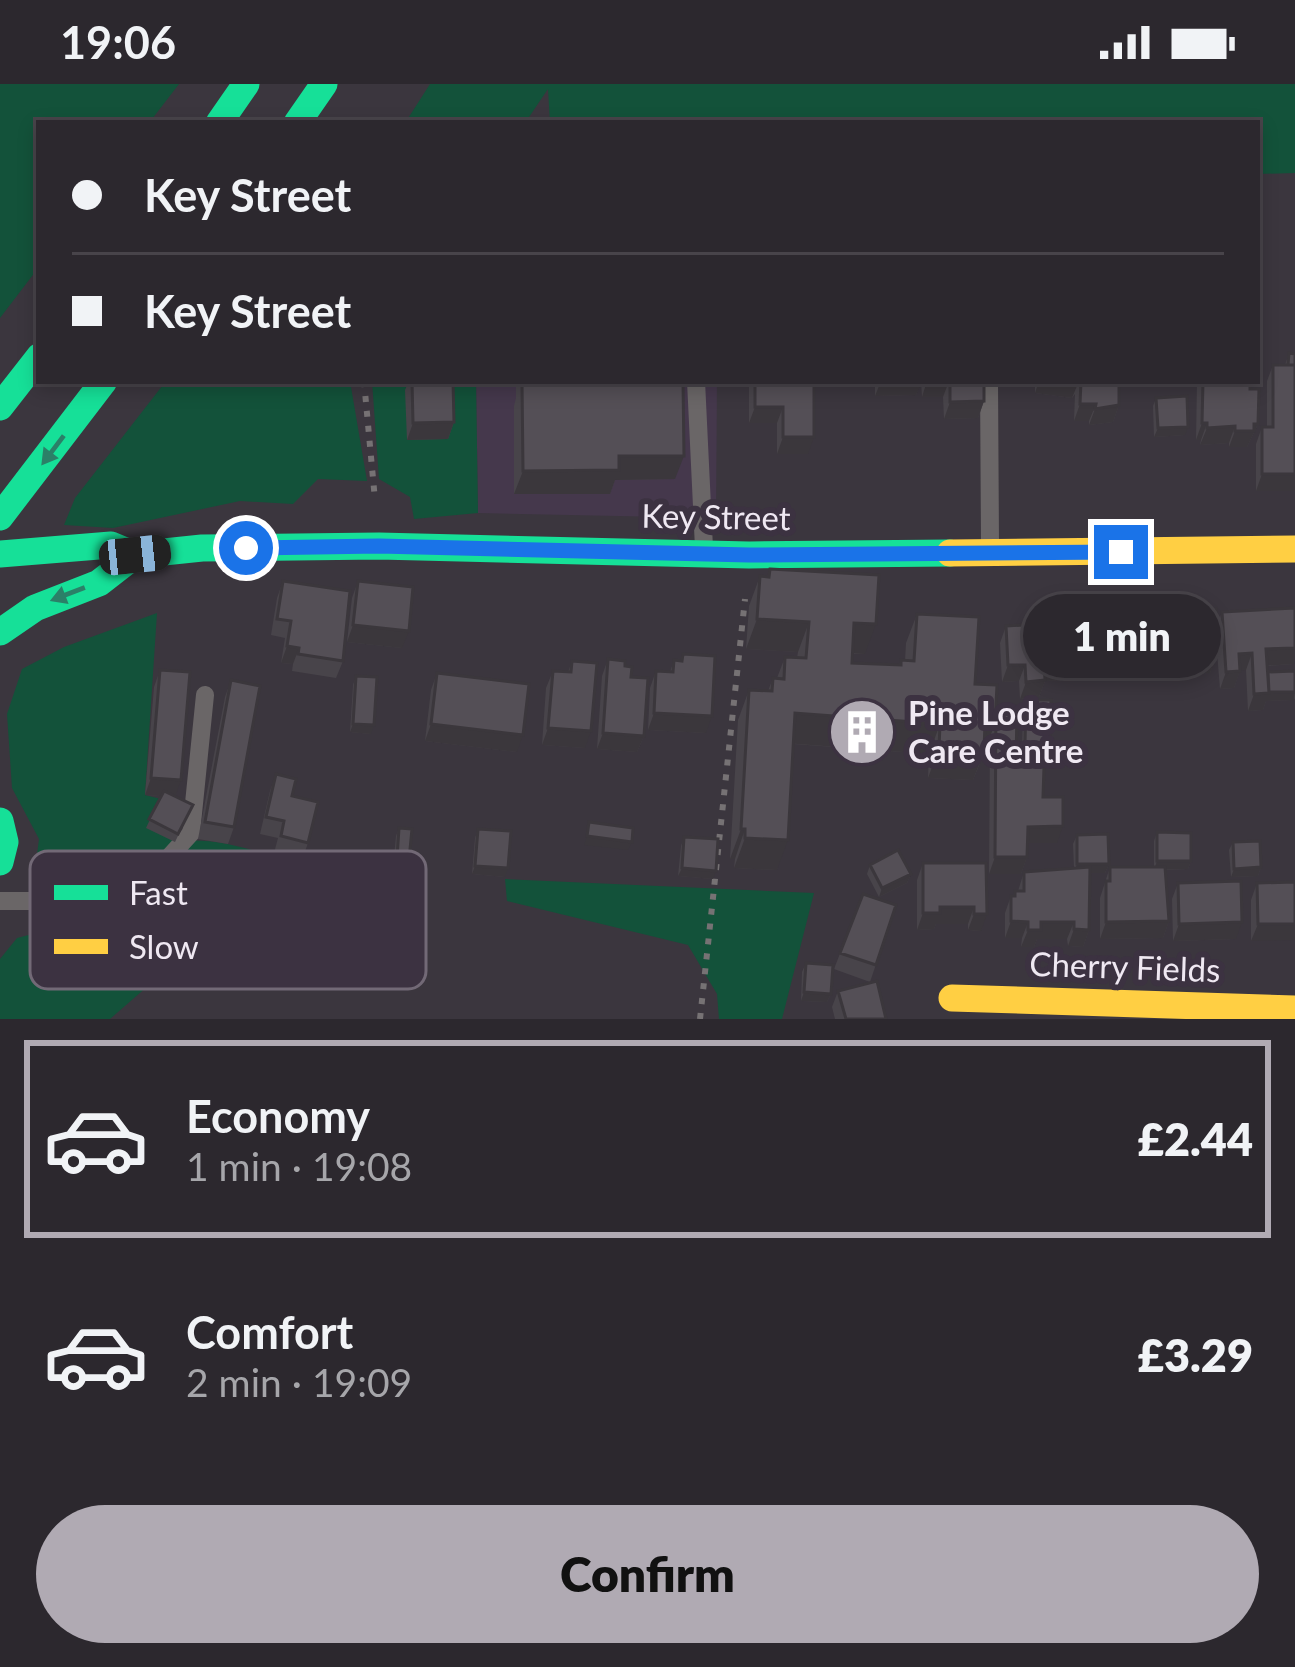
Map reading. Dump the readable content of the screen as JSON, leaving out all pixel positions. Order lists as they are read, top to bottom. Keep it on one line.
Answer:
{"streets":{"main road":["Key Street","Cherry Fields"]},"places":{"building":["Pine Lodge Care Centre"]},"legend":["Fast","Slow"],"page":{"status":"19:06","banner":["Key Street","Key Street"],"bubble":"1 min","list":[{"name":"Economy","note":"1 min · 19:08","value":"£2.44"},{"name":"Comfort","note":"2 min · 19:09","value":"£3.29"}],"buttons":"Confirm"}}
